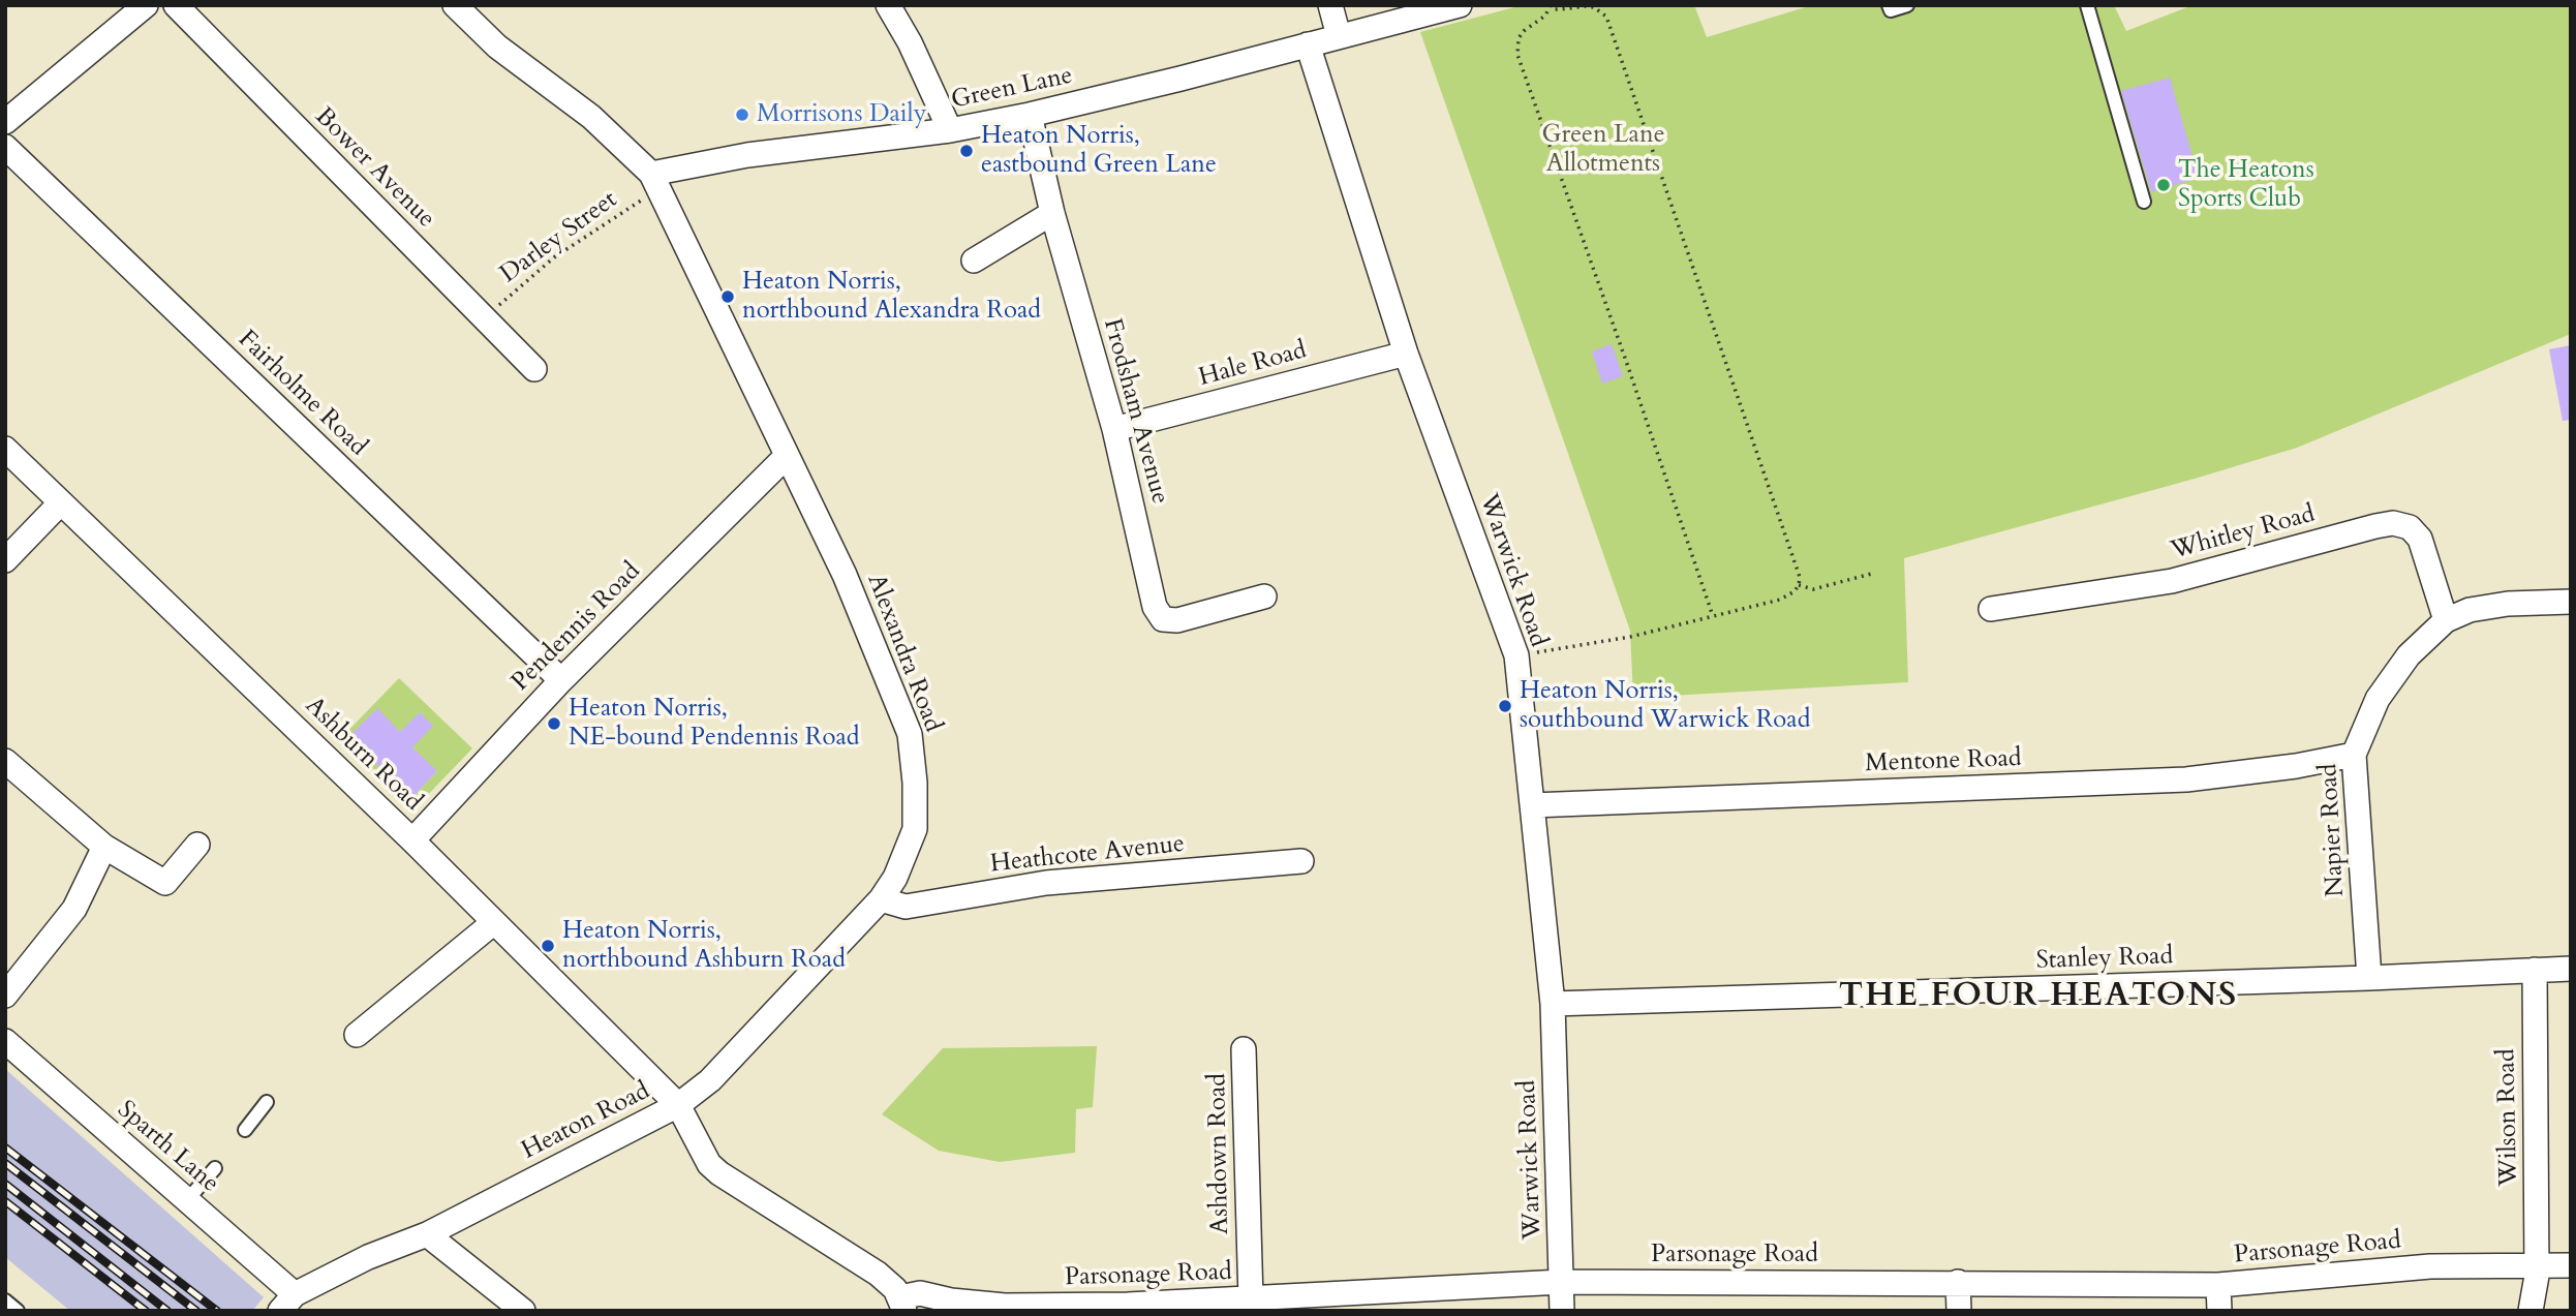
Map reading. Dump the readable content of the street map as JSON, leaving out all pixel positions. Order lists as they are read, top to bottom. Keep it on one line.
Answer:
{"streets":{"street":["Green Lane","Bower Avenue","Hale Road","Fairholme Road","Frodsham Avenue","Whitley Road","Warwick Road","Pendennis Road","Alexandra Road","Ashburn Road","Mentone Road","Napier Road","Heathcote Avenue","Stanley Road","Wilson Road","Heaton Road","Sparth Lane","Ashdown Road","Parsonage Road"],"path":["Darley Street"]},"crossings":[["Green Lane","Darley Street"],["Green Lane","Frodsham Avenue"],["Green Lane","Warwick Road"],["Green Lane","Alexandra Road"],["Bower Avenue","Darley Street"],["Darley Street","Alexandra Road"],["Hale Road","Frodsham Avenue"],["Hale Road","Warwick Road"],["Fairholme Road","Pendennis Road"],["Whitley Road","Napier Road"],["Warwick Road","Mentone Road"],["Warwick Road","Stanley Road"],["Warwick Road","Parsonage Road"],["Pendennis Road","Alexandra Road"],["Pendennis Road","Ashburn Road"],["Alexandra Road","Ashburn Road"],["Alexandra Road","Heathcote Avenue"],["Alexandra Road","Heaton Road"],["Ashburn Road","Heaton Road"],["Mentone Road","Napier Road"],["Napier Road","Stanley Road"],["Stanley Road","Wilson Road"],["Wilson Road","Parsonage Road"],["Heaton Road","Sparth Lane"],["Heaton Road","Parsonage Road"],["Ashdown Road","Parsonage Road"]],"districts":["THE FOUR HEATONS"],"parks":["Green Lane Allotments"],"places":["Morrisons Daily","Heaton Norris, eastbound Green Lane","The Heatons Sports Club","Heaton Norris, northbound Alexandra Road","Heaton Norris, southbound Warwick Road","Heaton Norris, NE-bound Pendennis Road","Heaton Norris, northbound Ashburn Road"]}
